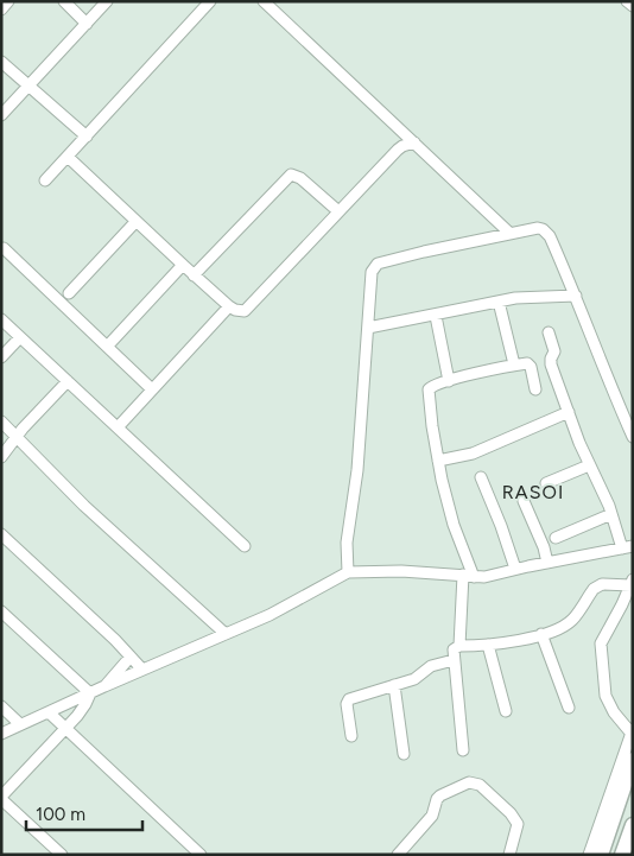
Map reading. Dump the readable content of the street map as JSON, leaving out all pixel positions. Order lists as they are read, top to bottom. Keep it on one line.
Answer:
{"districts":["RASOI"],"scale_bar":"100 m"}
